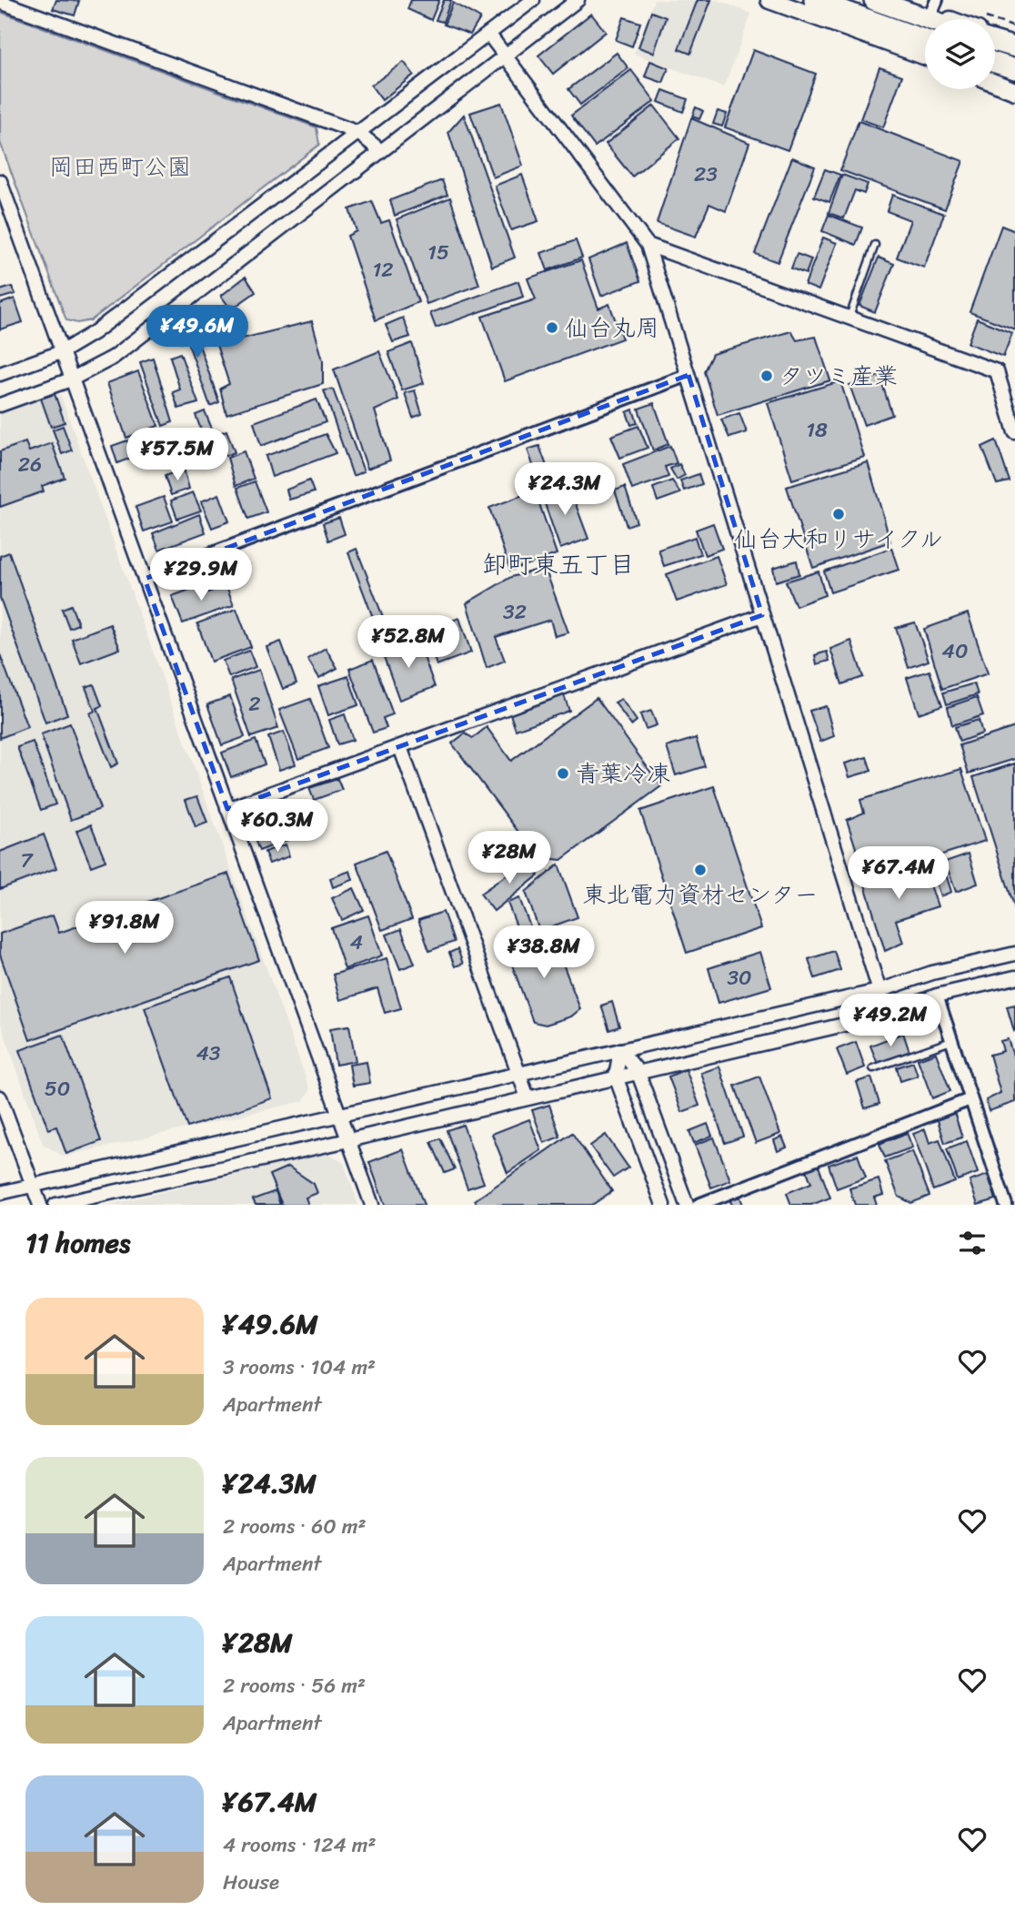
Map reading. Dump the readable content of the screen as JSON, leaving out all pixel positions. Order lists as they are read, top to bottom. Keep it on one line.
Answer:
{"districts":["卸町東五丁目"],"parks":["岡田西町公園"],"places":["仙台丸周","タツミ産業","仙台大和リサイクル","青葉冷凍","東北電力資材センター"],"house_numbers":["23","15","12","18","26","32","40","2","7","4","30","43","50"],"page":{"price":["¥49.6M","¥57.5M","¥24.3M","¥29.9M","¥52.8M","¥60.3M","¥28M","¥67.4M","¥91.8M","¥38.8M","¥49.2M"],"heading":"11 homes","list":[{"name":"¥49.6M","note":"3 rooms · 104 m² · Apartment"},{"name":"¥24.3M","note":"2 rooms · 60 m² · Apartment"},{"name":"¥28M","note":"2 rooms · 56 m² · Apartment"},{"name":"¥67.4M","note":"4 rooms · 124 m² · House"}]}}
